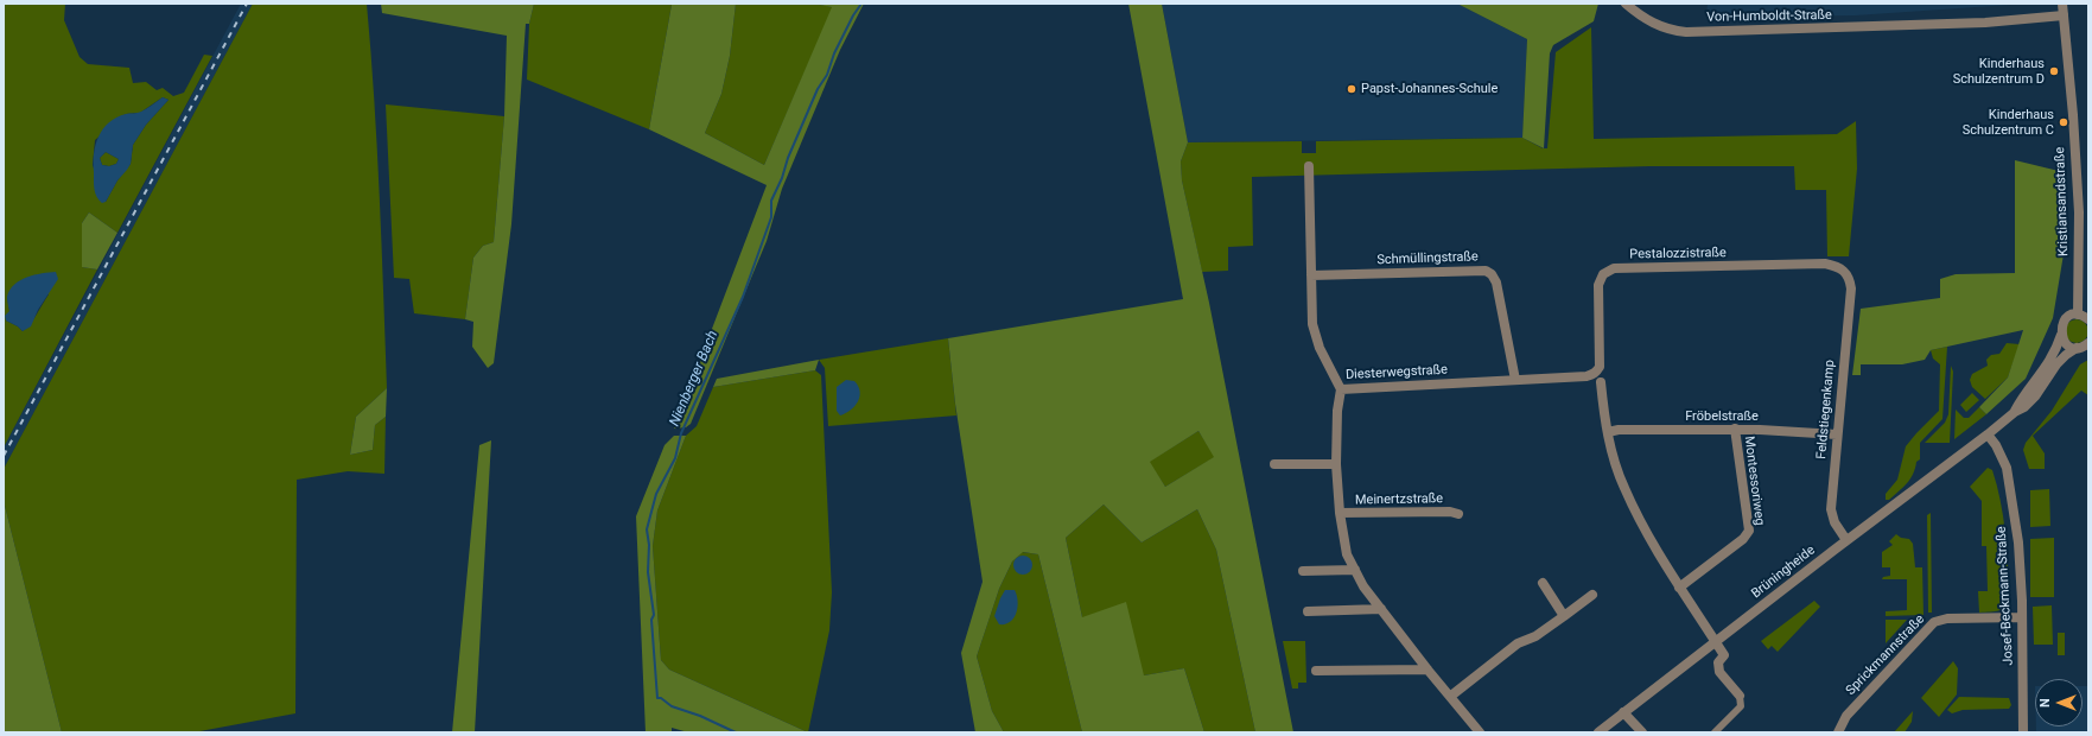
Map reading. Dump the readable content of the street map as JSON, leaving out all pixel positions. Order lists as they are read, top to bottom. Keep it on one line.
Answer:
{"streets":{"street":["Von-Humboldt-Straße","Kristiansandstraße","Pestalozzistraße","Schmüllingstraße","Diesterwegstraße","Feldstiegenkamp","Fröbelstraße","Montessoriweg","Meinertzstraße","Brüningheide","Josef-Beckmann-Straße","Sprickmannstraße"]},"crossings":[["Von-Humboldt-Straße","Kristiansandstraße"],["Pestalozzistraße","Diesterwegstraße"],["Pestalozzistraße","Feldstiegenkamp"],["Schmüllingstraße","Diesterwegstraße"],["Diesterwegstraße","Meinertzstraße"],["Feldstiegenkamp","Fröbelstraße"],["Feldstiegenkamp","Brüningheide"],["Fröbelstraße","Montessoriweg"],["Brüningheide","Josef-Beckmann-Straße"],["Josef-Beckmann-Straße","Sprickmannstraße"]],"water":["Nienberger Bach"],"places":["Kinderhaus Schulzentrum D","Papst-Johannes-Schule","Kinderhaus Schulzentrum C"],"north":"left"}
